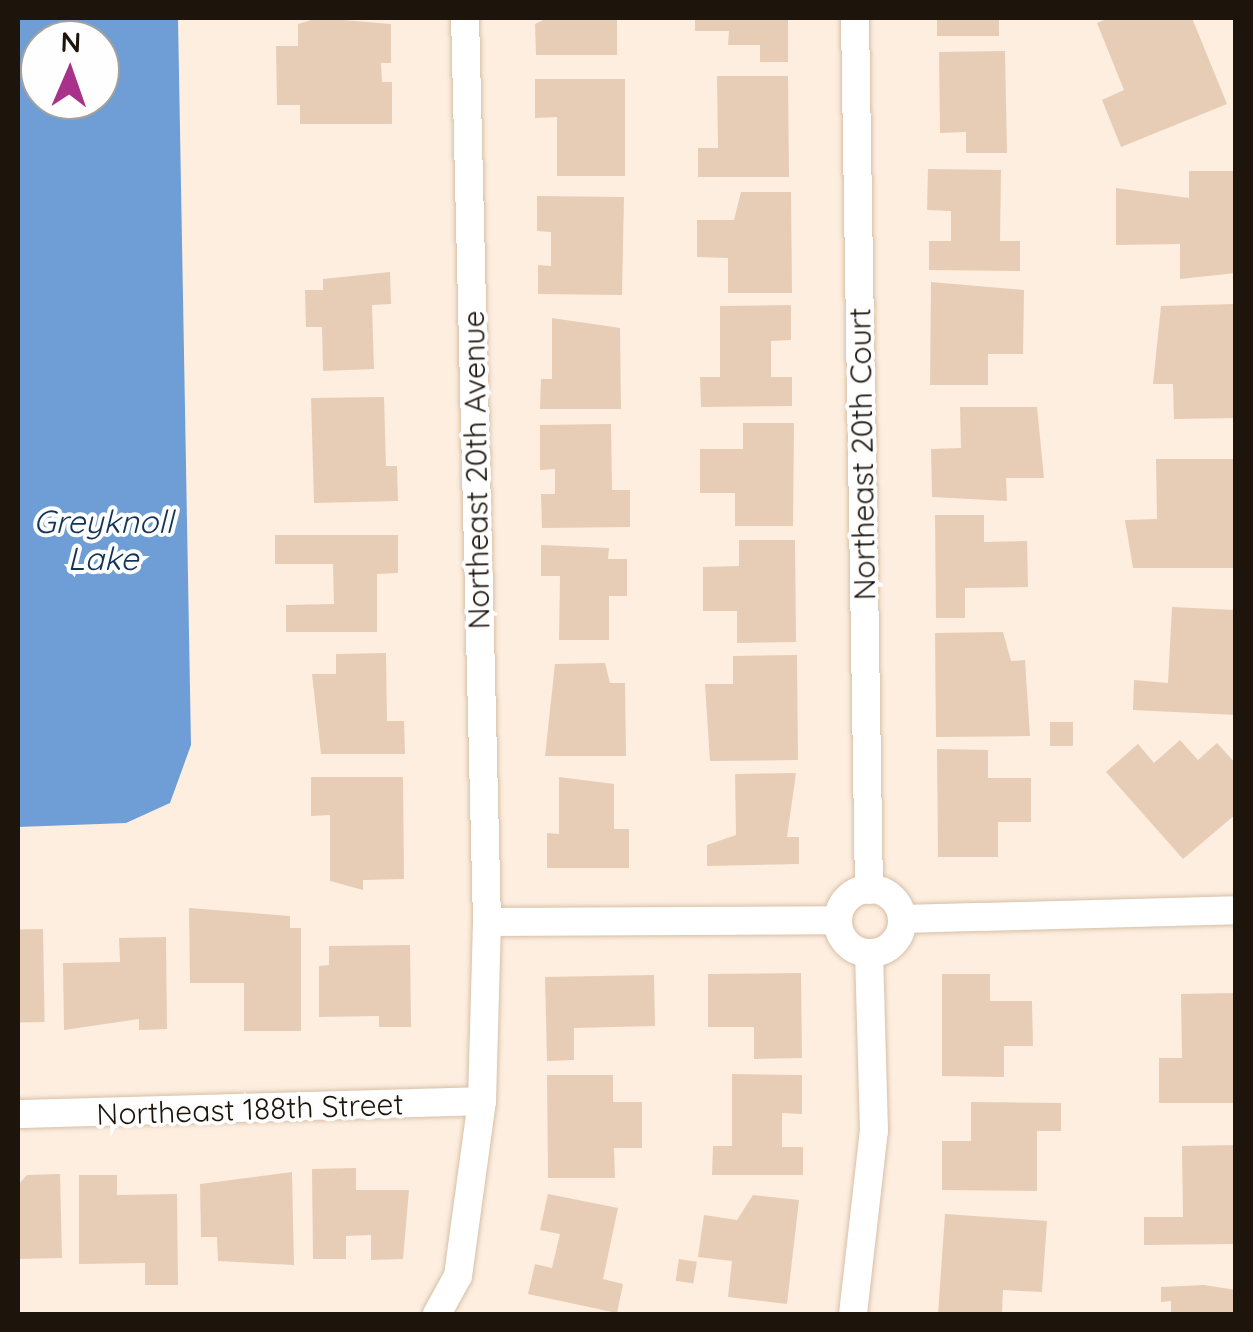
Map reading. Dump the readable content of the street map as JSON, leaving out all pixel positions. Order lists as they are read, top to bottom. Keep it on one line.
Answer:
{"streets":{"street":["Northeast 20th Court","Northeast 20th Avenue","Northeast 188th Street"]},"crossings":[["Northeast 20th Avenue","Northeast 188th Street"]],"water":["Greyknoll Lake"],"north":"top"}
